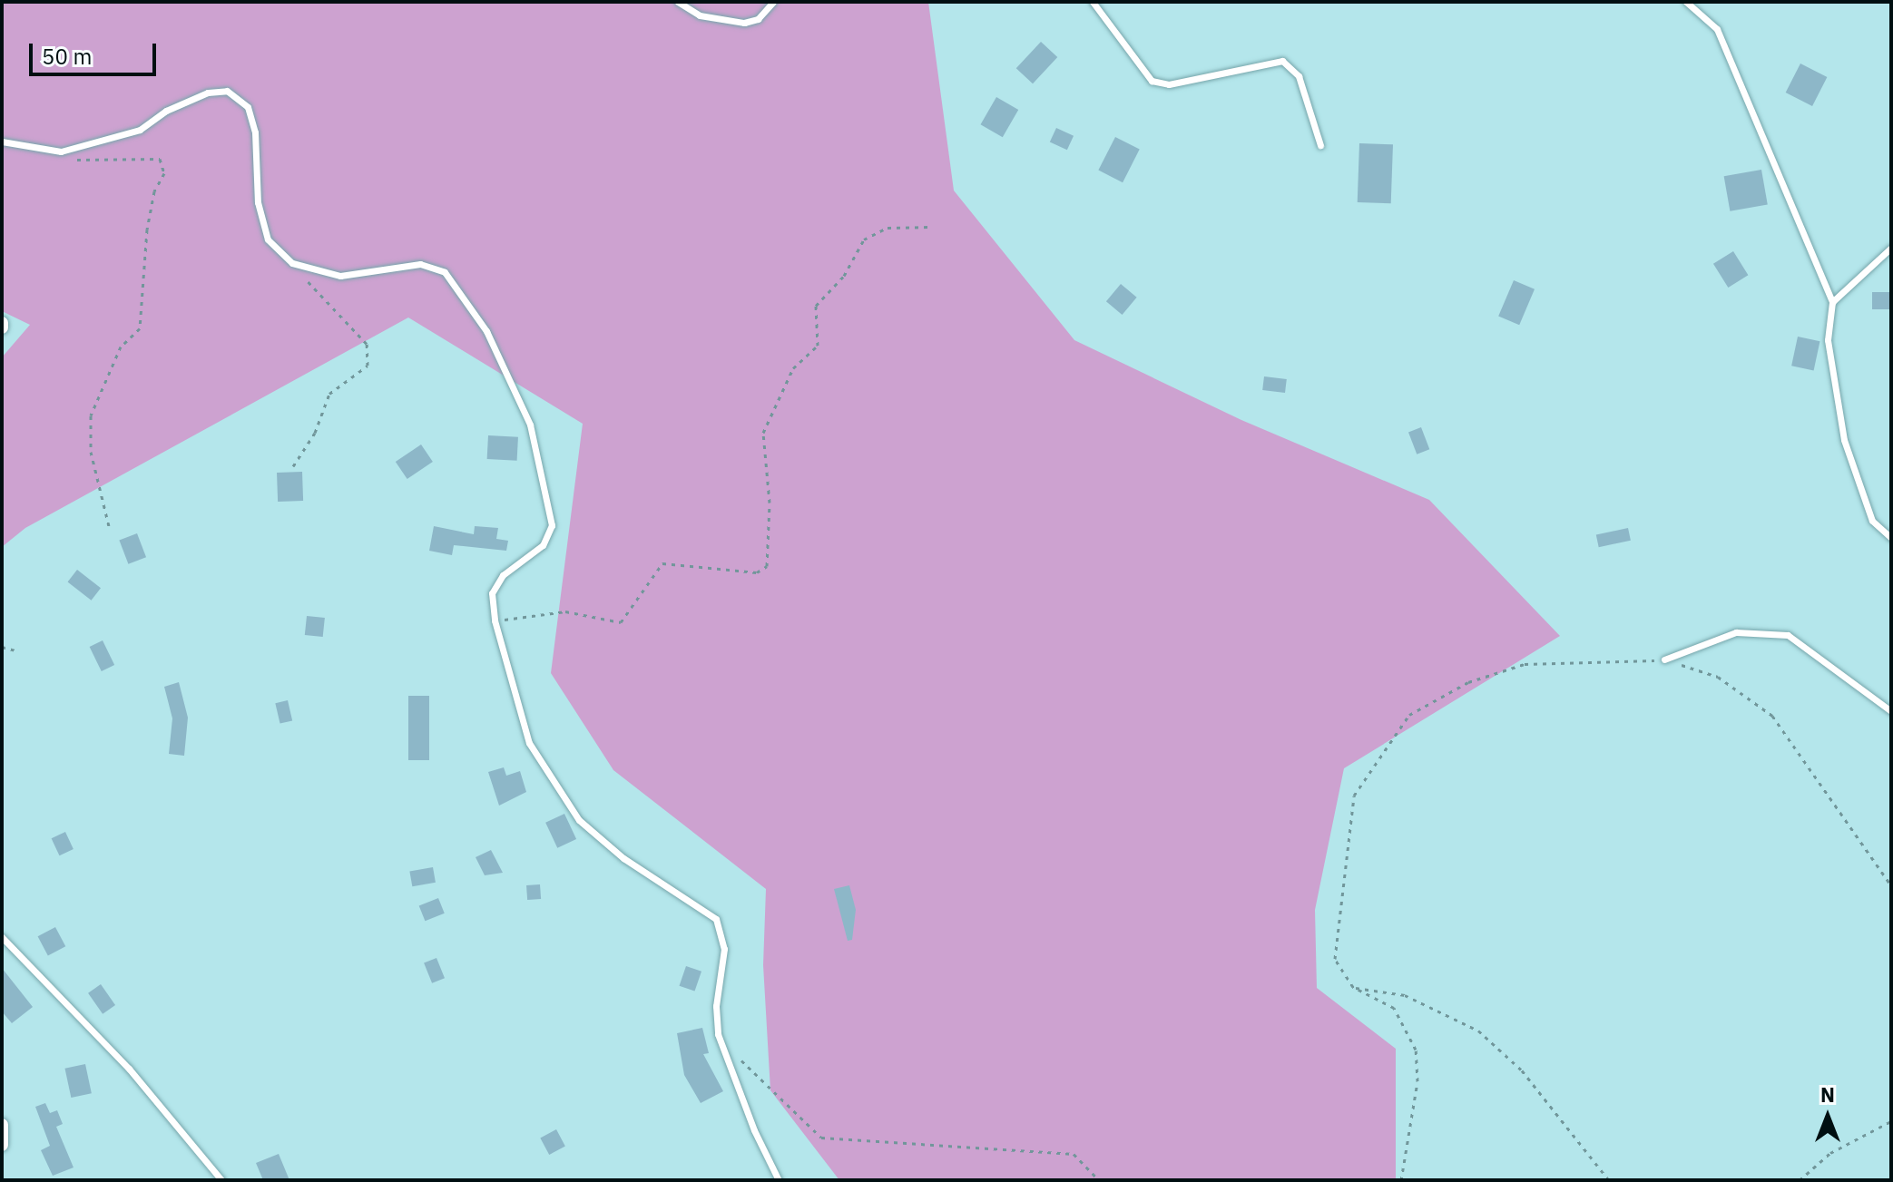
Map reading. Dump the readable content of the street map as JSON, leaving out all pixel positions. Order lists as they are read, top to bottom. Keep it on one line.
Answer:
{"scale_bar":"50 m","north":"top"}
